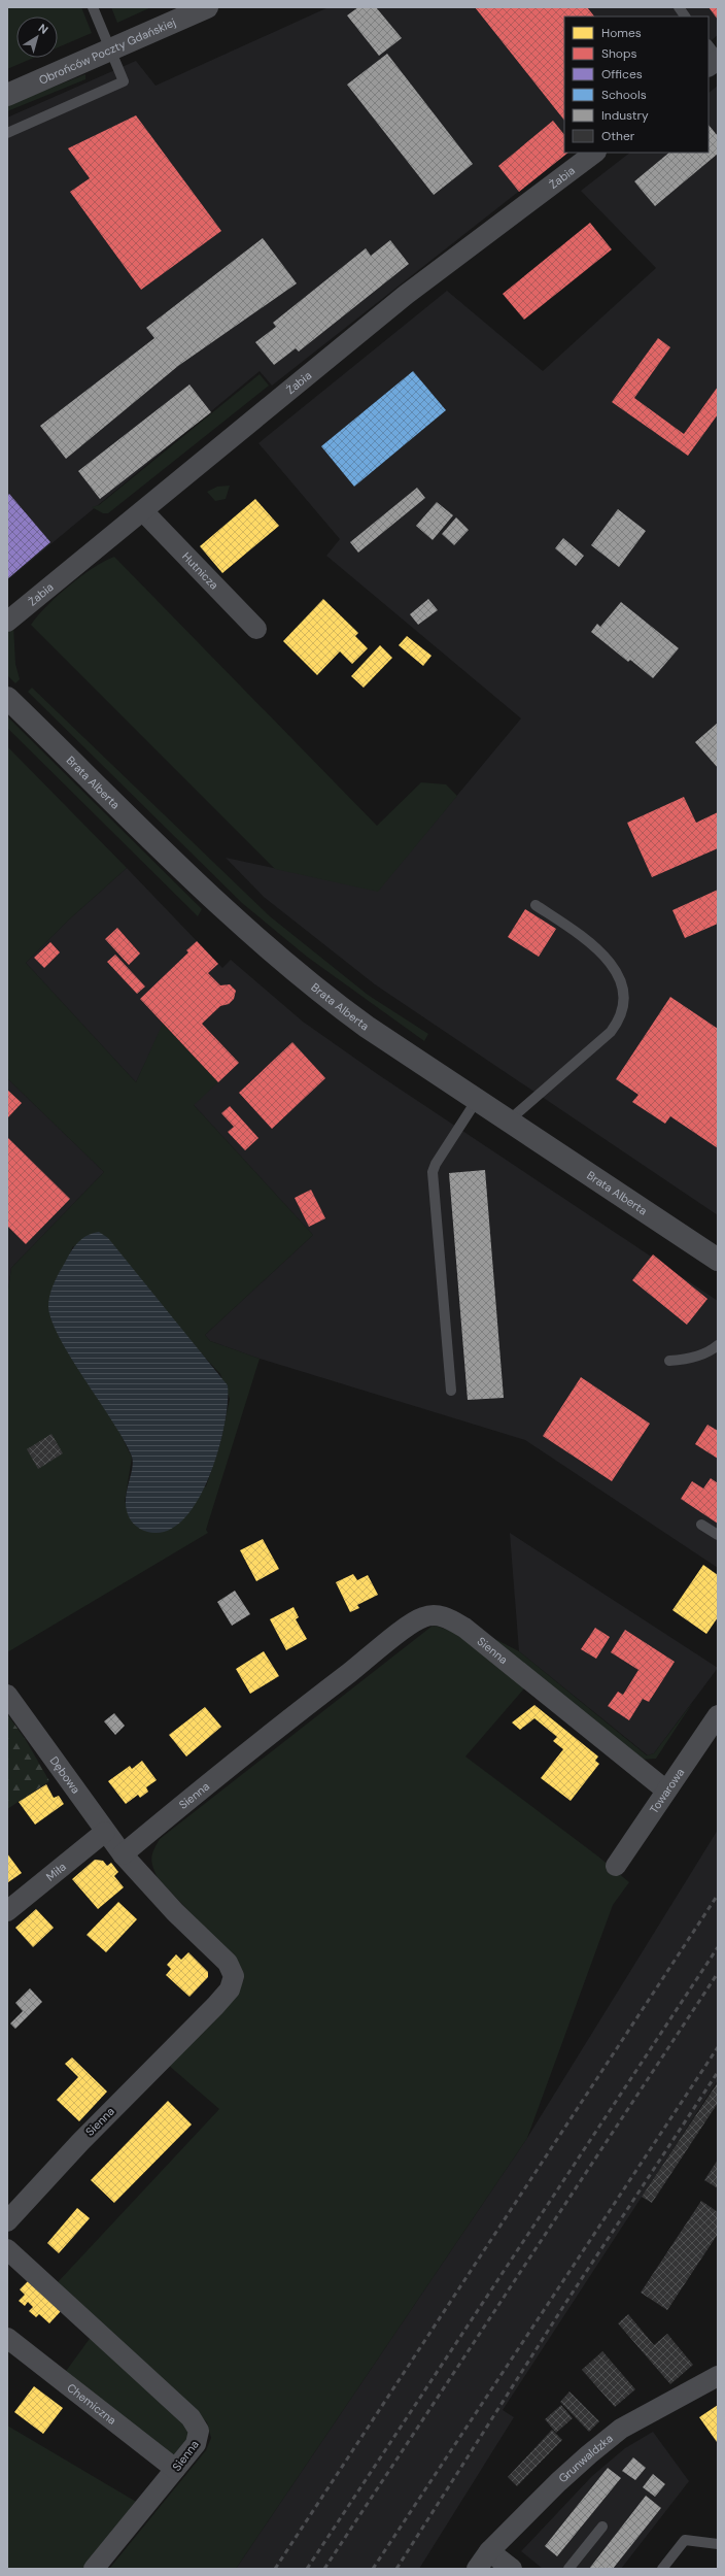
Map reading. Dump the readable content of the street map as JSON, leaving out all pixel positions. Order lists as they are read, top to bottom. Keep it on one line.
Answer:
{"streets":{"street":["Obrońców Poczty Gdańskiej","Żabia","Hutnicza","Brata Alberta","Sienna","Dębowa","Towarowa","Miła","Chemiczna","Grunwaldzka"]},"crossings":[["Żabia","Hutnicza"],["Sienna","Dębowa"],["Sienna","Towarowa"],["Sienna","Chemiczna"],["Dębowa","Miła"]],"legend":["Homes","Shops","Offices","Schools","Industry","Other"],"north":"top right"}
